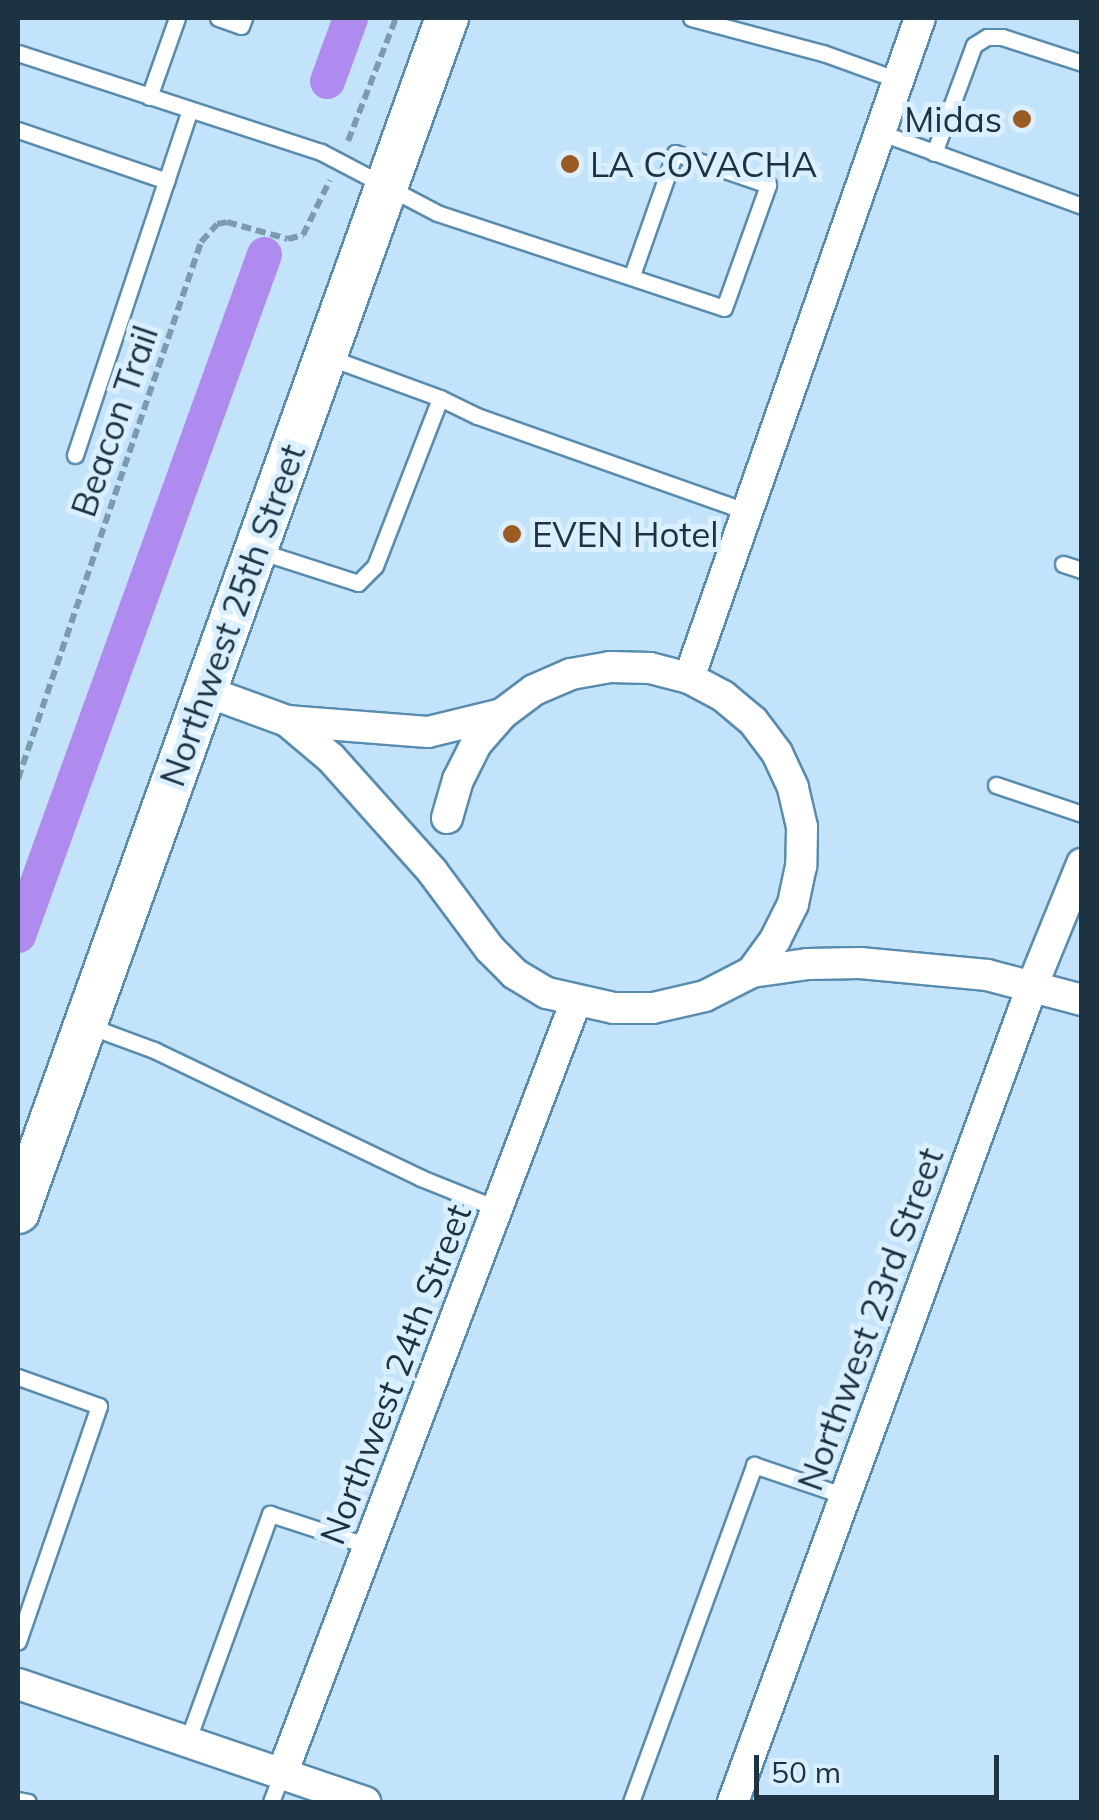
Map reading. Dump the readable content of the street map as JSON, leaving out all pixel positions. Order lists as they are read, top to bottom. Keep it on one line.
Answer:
{"streets":{"main road":["Northwest 25th Street"],"street":["Northwest 23rd Street","Northwest 24th Street"],"path":["Beacon Trail"]},"places":["Midas","LA COVACHA","EVEN Hotel"],"scale_bar":"50 m"}
